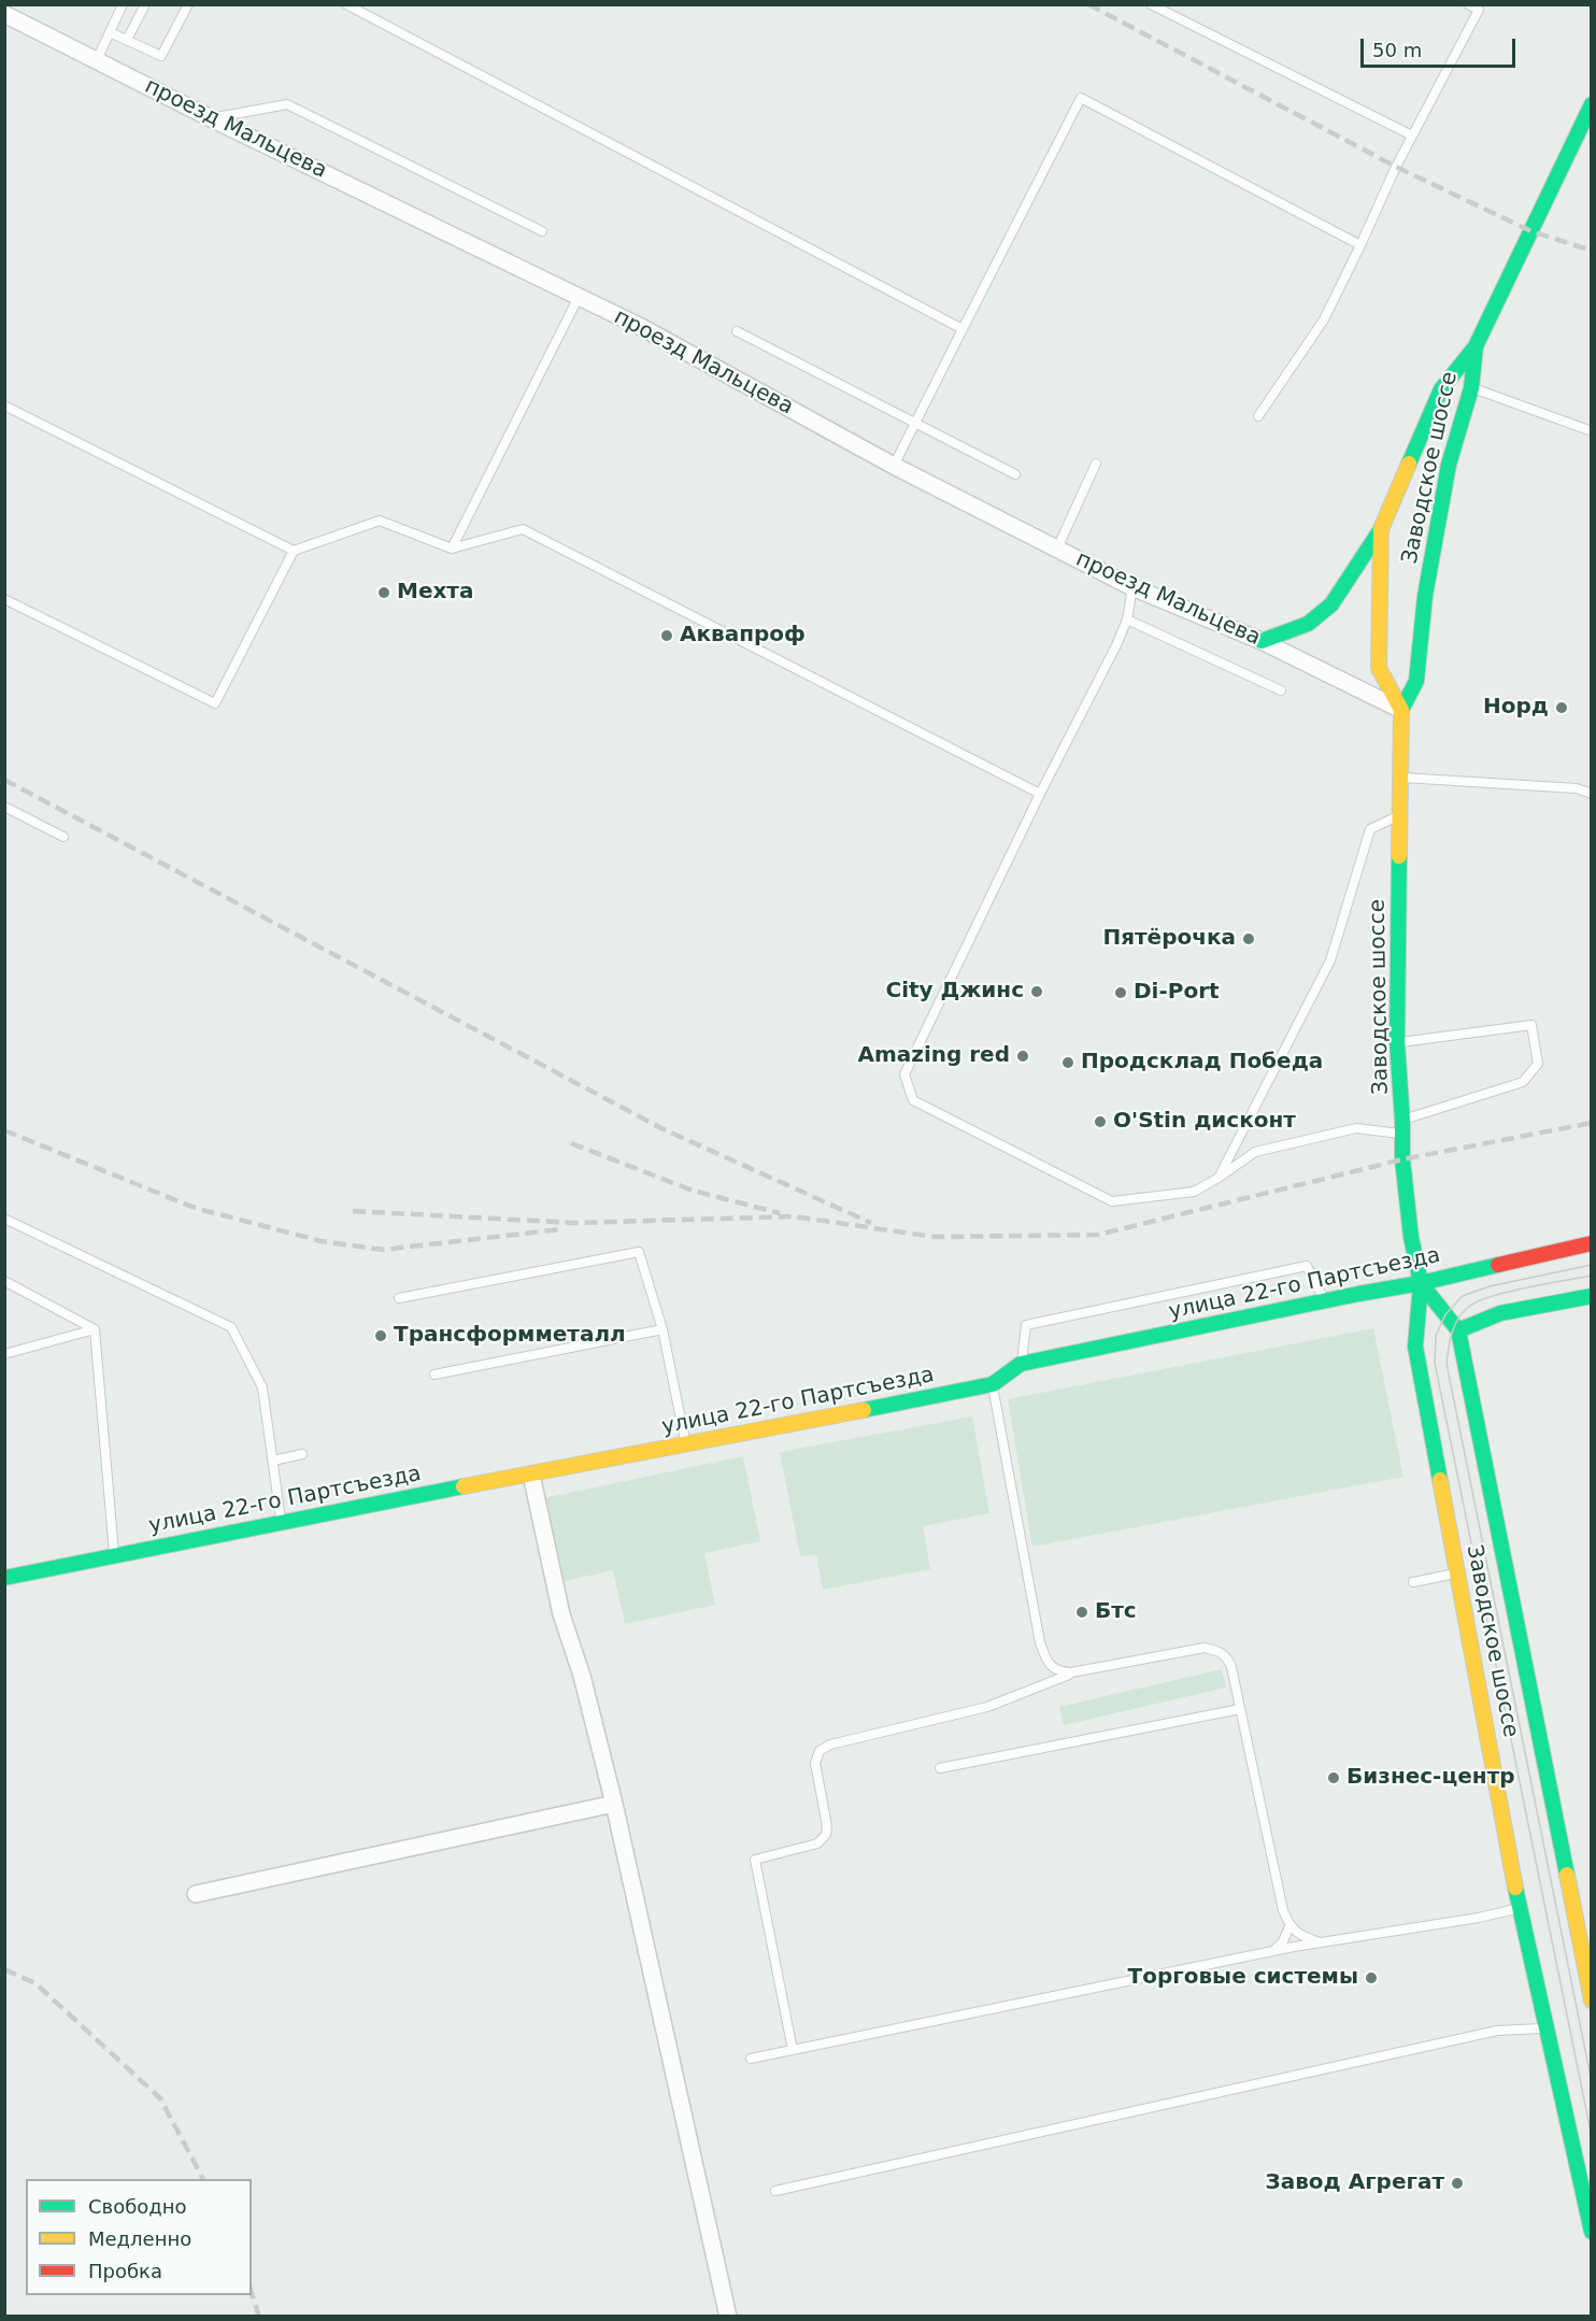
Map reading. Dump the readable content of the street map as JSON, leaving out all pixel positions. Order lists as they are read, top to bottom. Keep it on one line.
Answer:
{"streets":{"main road":["Заводское шоссе","улица 22-го Партсъезда"],"street":["проезд Мальцева"]},"crossings":[["проезд Мальцева","Заводское шоссе"],["Заводское шоссе","улица 22-го Партсъезда"]],"places":["Мехта","Аквапроф","Норд","Пятёрочка","City Джинс","Di-Port","Amazing red","Продсклад Победа","O'Stin дисконт","Трансформметалл","Бтс","Бизнес-центр","Торговые системы","Завод Агрегат"],"legend":["Свободно","Медленно","Пробка"],"scale_bar":"50 m"}
